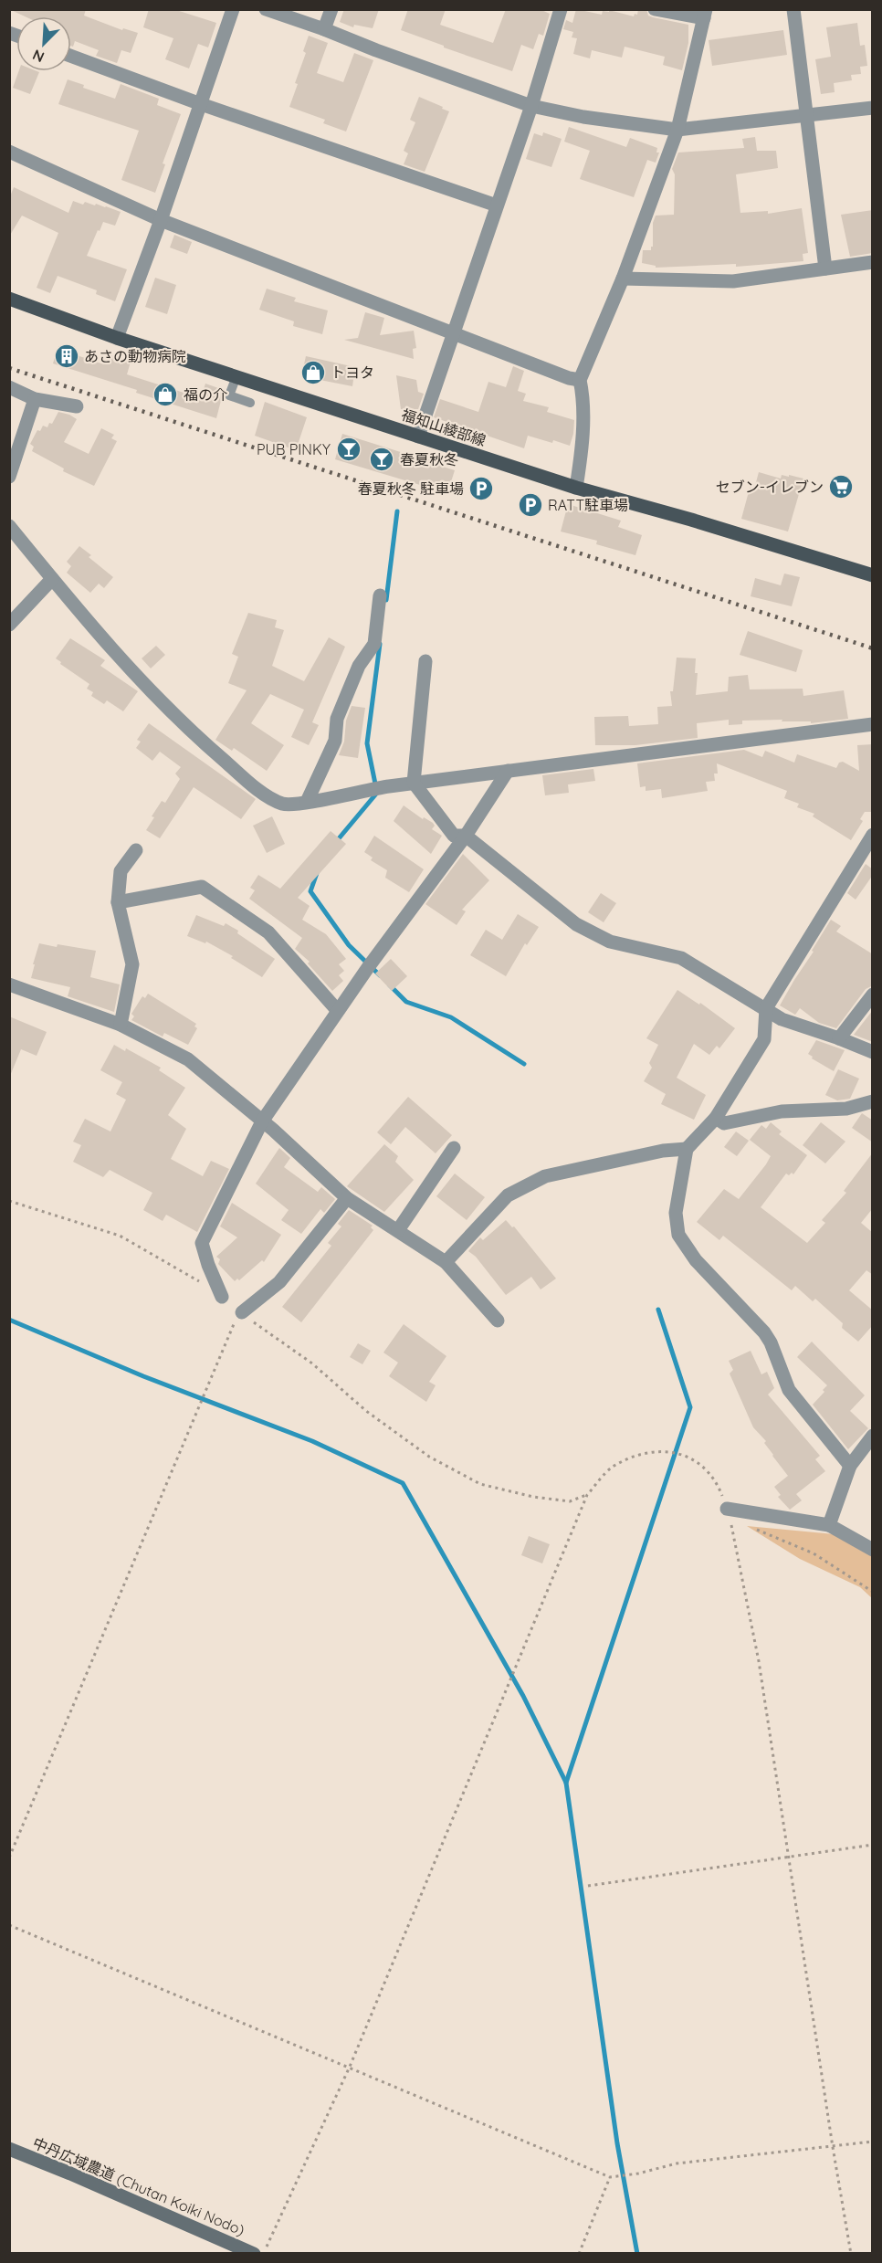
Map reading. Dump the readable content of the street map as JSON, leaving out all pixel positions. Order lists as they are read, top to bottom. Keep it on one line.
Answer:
{"streets":{"main road":["福知山綾部線"],"street":["中丹広域農道 (Chutan Koiki Nodo)"]},"places":{"building":["あさの動物病院"],"shop":["トヨタ","福の介"],"bar":["PUB PINKY","春夏秋冬"],"supermarket":["セブン-イレブン"],"parking":["春夏秋冬 駐車場","RATT駐車場"]},"north":"bottom left"}
